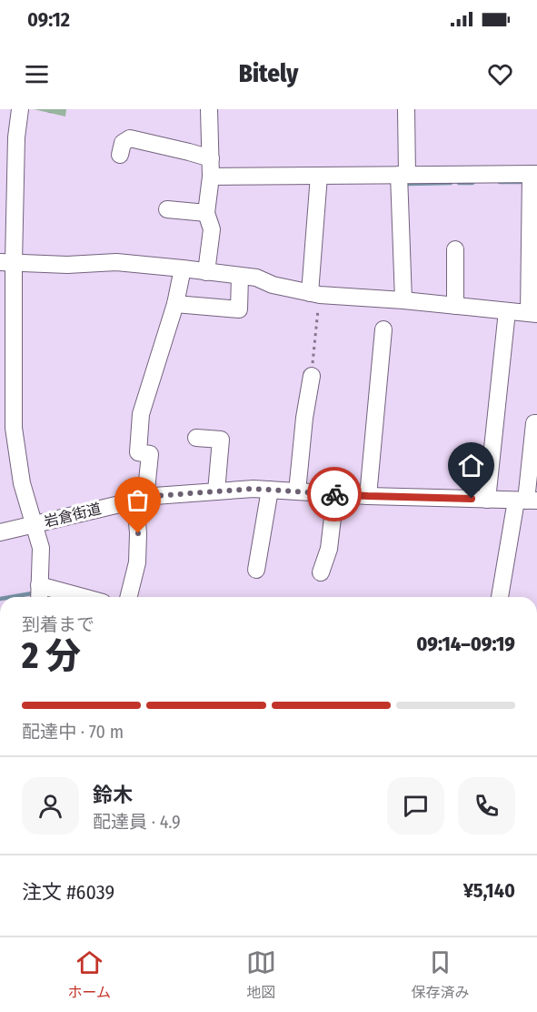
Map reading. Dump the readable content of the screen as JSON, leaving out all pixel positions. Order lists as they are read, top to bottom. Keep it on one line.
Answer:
{"streets":{"street":["岩倉街道"]},"page":{"status":"09:12","header":"Bitely","heading":["2 分","到着まで","09:14–09:19"],"panel":["鈴木","配達員 · 4.9","注文 #6039","¥5,140"],"bar":"配達中 · 70 m","tabs":["ホーム","地図","保存済み"]}}
